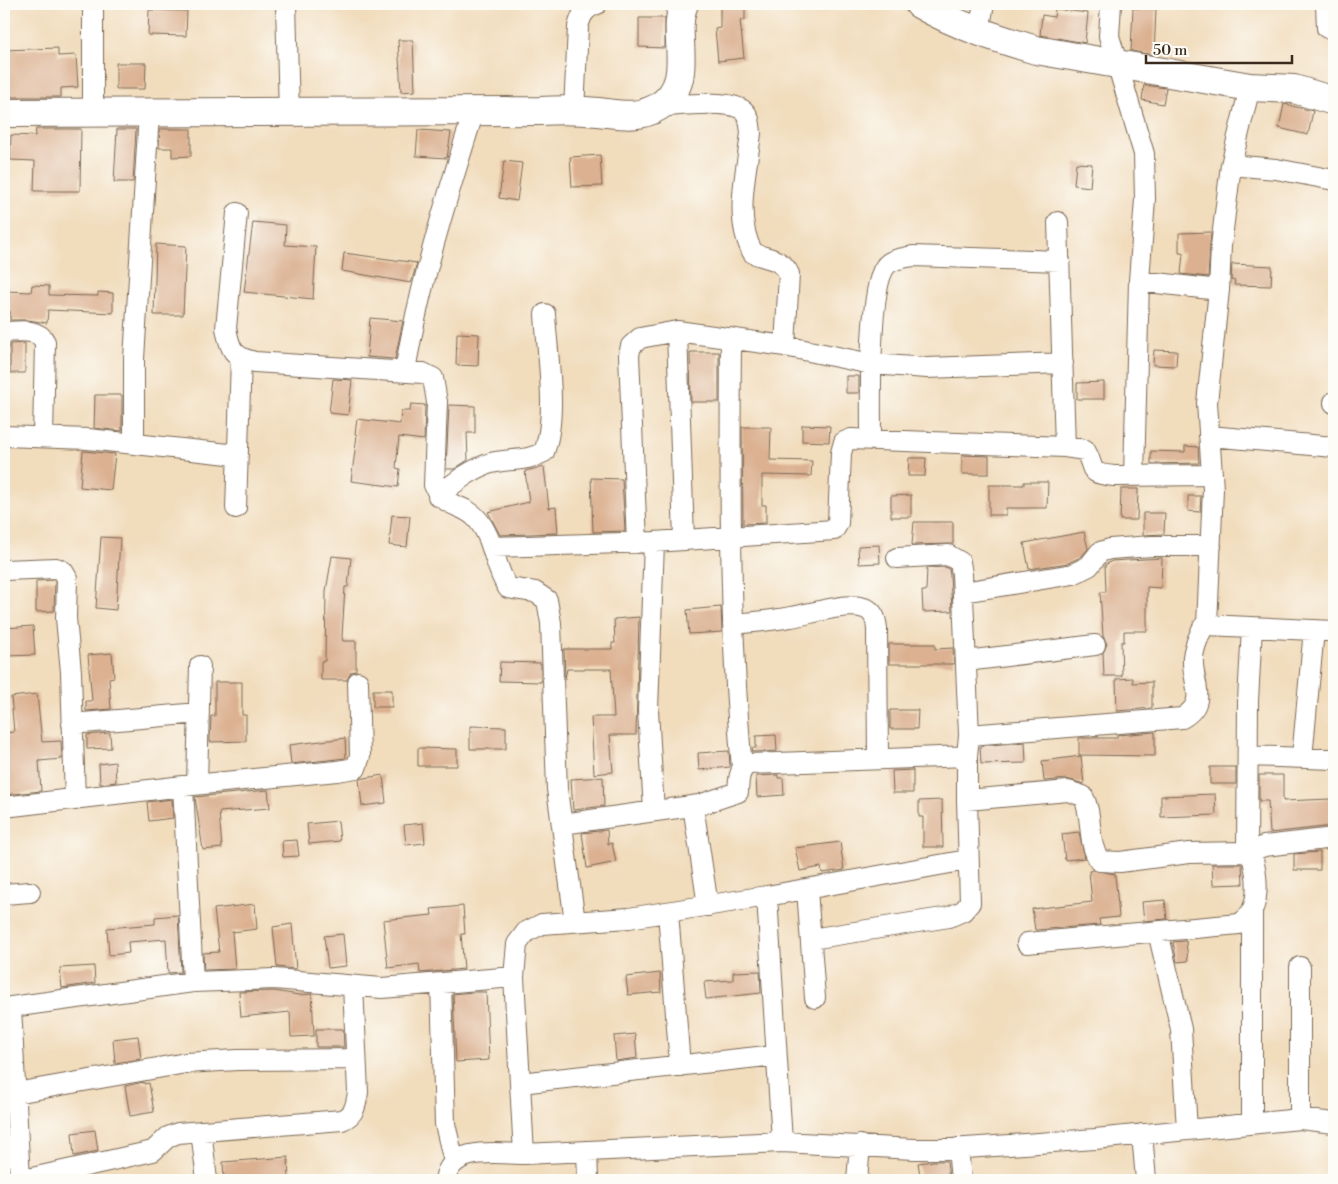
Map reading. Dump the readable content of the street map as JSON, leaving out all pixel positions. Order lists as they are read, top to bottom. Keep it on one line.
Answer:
{"scale_bar":"50 m"}
